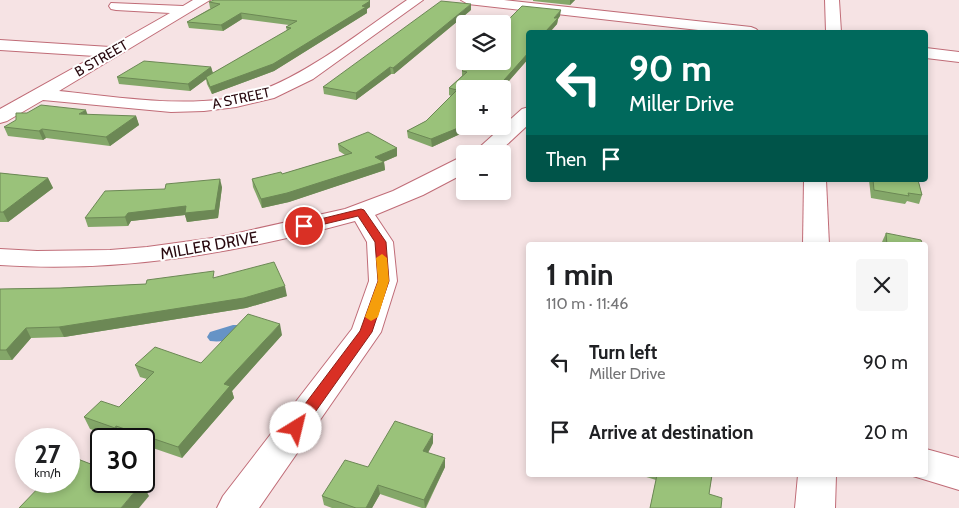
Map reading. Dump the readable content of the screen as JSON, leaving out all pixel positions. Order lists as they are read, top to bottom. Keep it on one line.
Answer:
{"streets":{"street":["B STREET","A STREET","MILLER DRIVE"]},"crossings":[["B STREET","A STREET"]],"page":{"map_buttons":["+","−"],"turn":["90 m","Miller Drive"],"then":"Then","heading":["1 min","110 m · 11:46"],"list":[{"name":"Turn left","note":"Miller Drive","value":"90 m"},{"name":"Arrive at destination","value":"20 m"}],"speed":"27 km/h","limit":"30"}}
